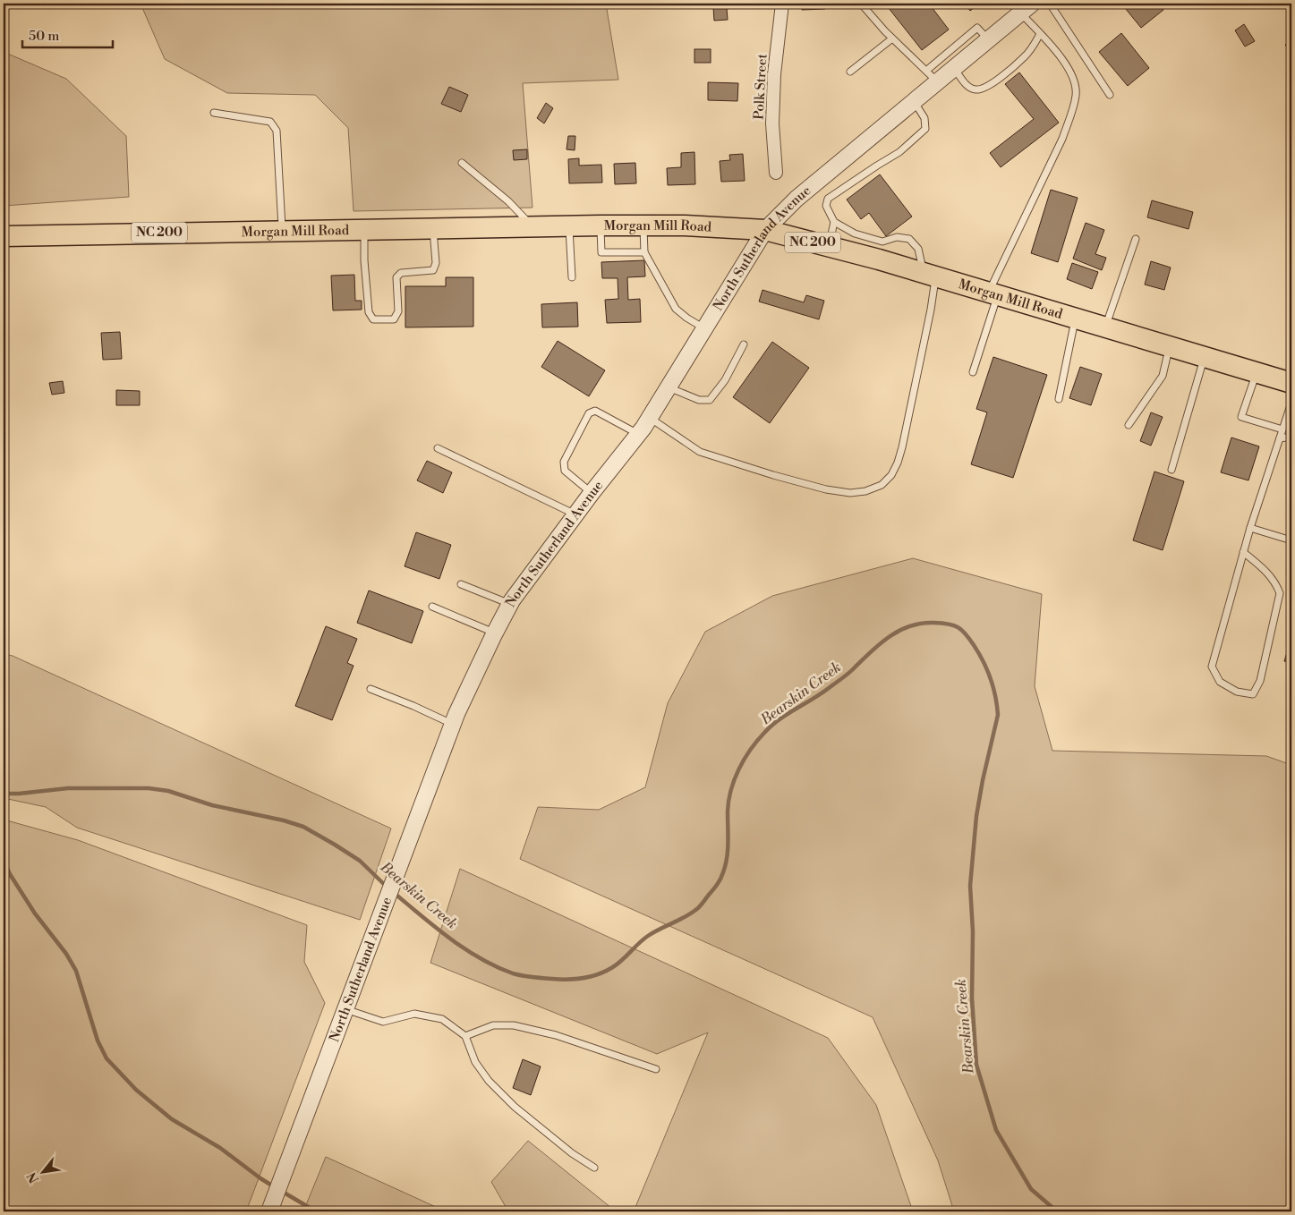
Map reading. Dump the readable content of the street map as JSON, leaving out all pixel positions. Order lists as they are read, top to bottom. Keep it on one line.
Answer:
{"streets":{"main road":["Morgan Mill Road","NC 200"],"street":["Polk Street","North Sutherland Avenue"]},"crossings":[["Morgan Mill Road","North Sutherland Avenue"]],"water":["Bearskin Creek"],"scale_bar":"50 m","north":"bottom left"}
